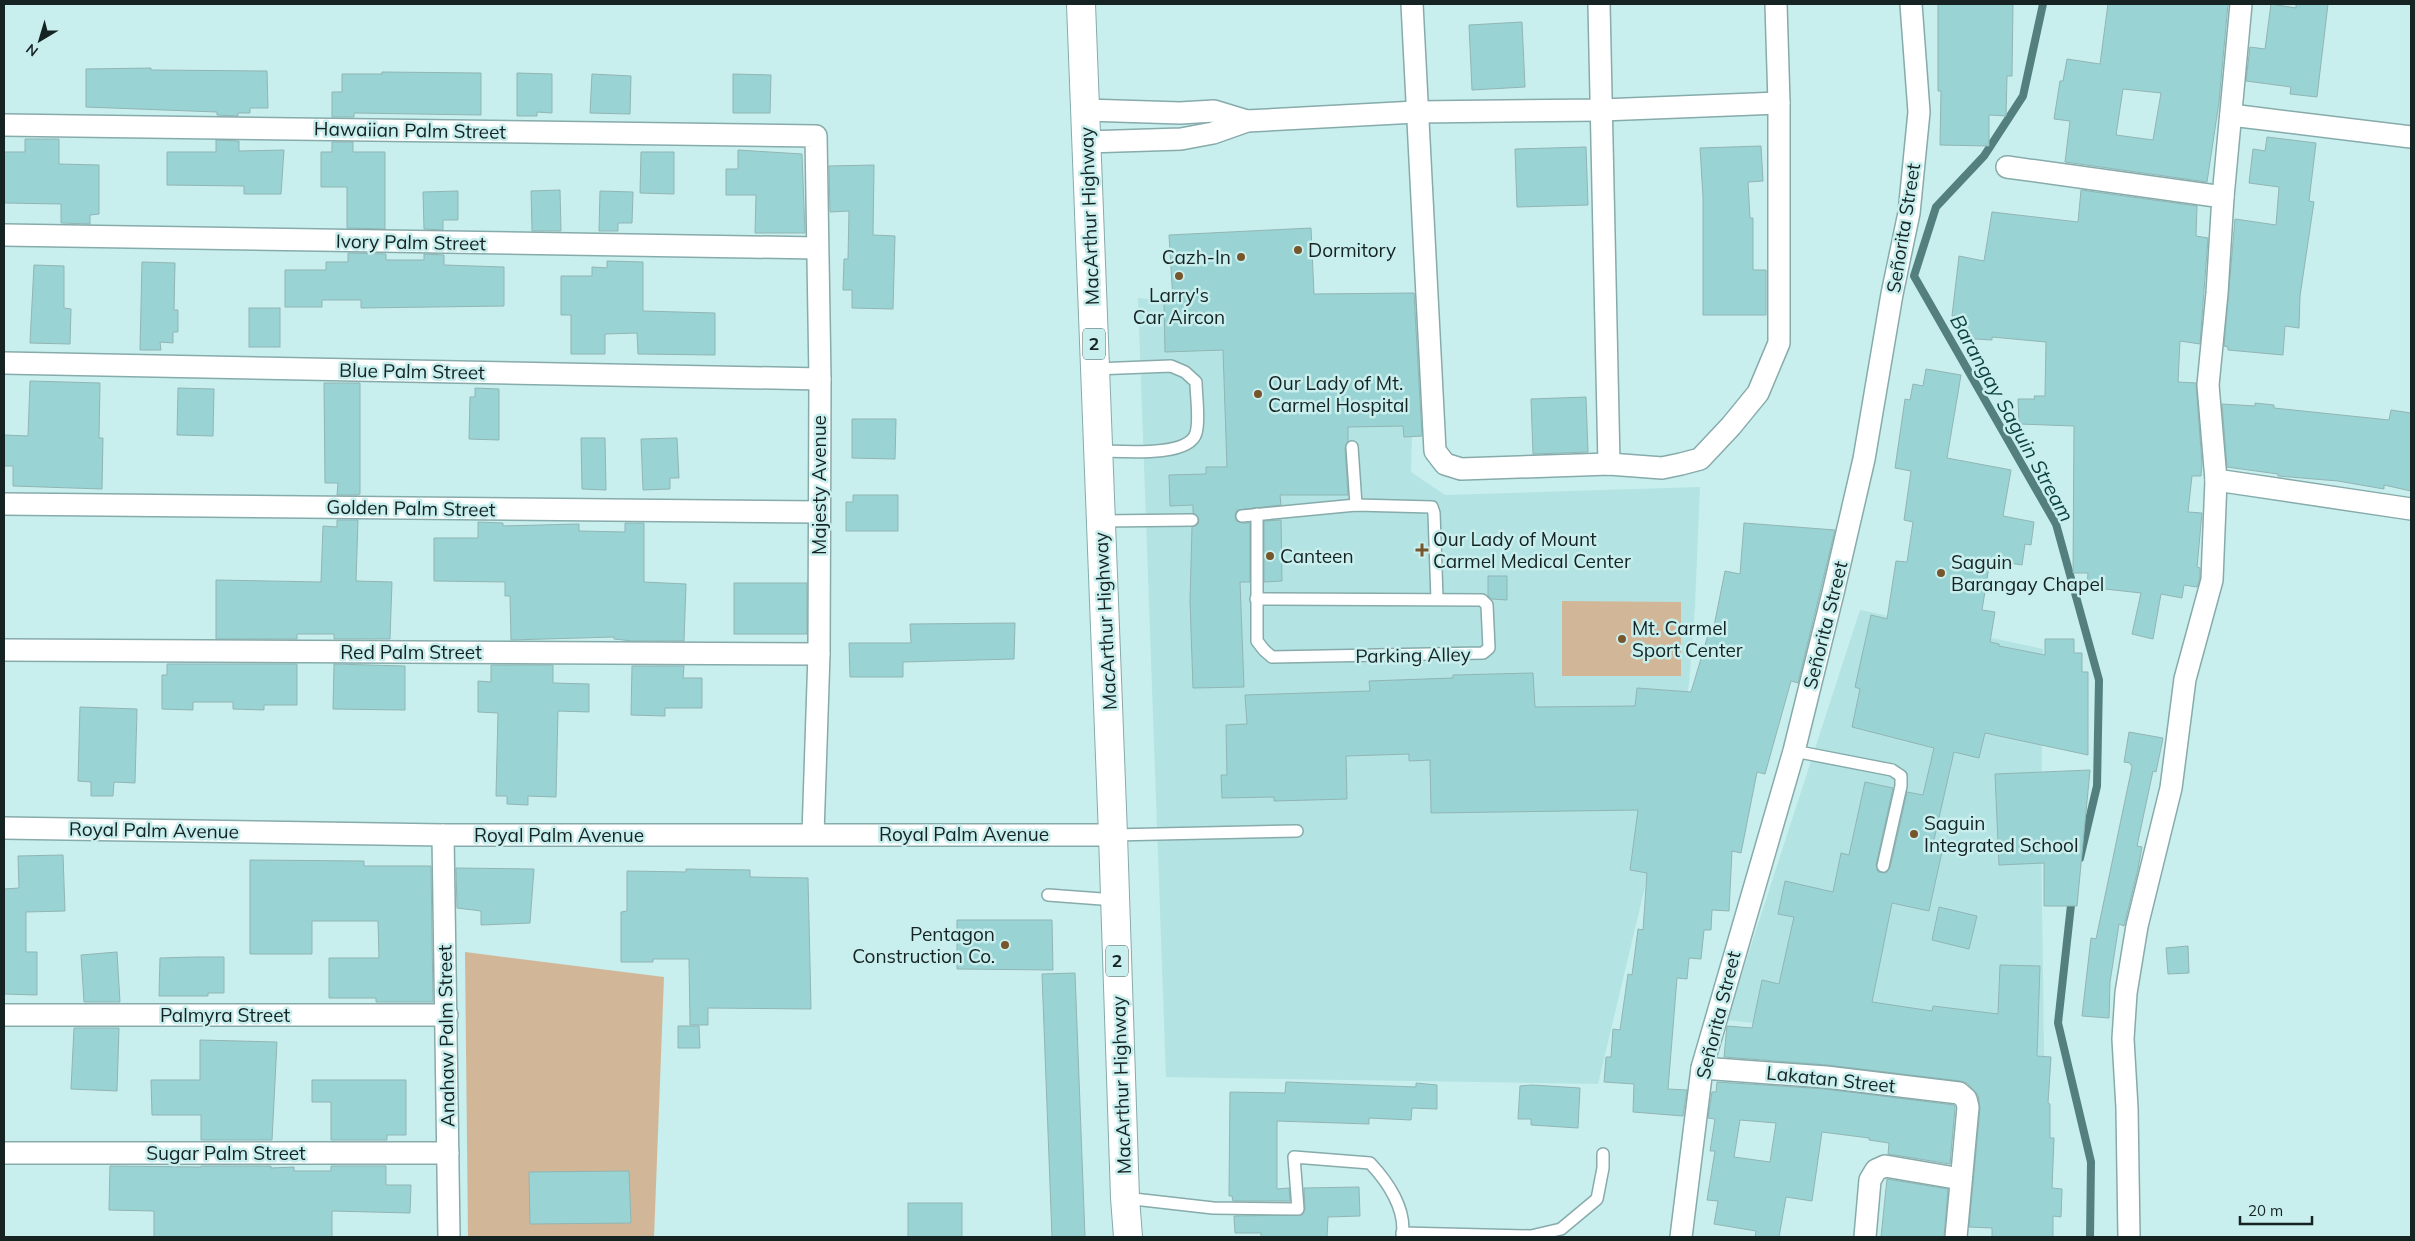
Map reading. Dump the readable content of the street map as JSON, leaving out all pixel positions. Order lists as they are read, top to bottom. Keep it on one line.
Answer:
{"streets":{"highway":["MacArthur Highway","2"],"street":["Hawaiian Palm Street","Señorita Street","Ivory Palm Street","Blue Palm Street","Majesty Avenue","Golden Palm Street","Red Palm Street","Royal Palm Avenue","Palmyra Street","Anahaw Palm Street","Lakatan Street","Sugar Palm Street"],"lane":["Parking Alley"]},"crossings":[["Hawaiian Palm Street","Majesty Avenue"],["MacArthur Highway","Royal Palm Avenue"],["Señorita Street","Lakatan Street"],["Ivory Palm Street","Majesty Avenue"],["Blue Palm Street","Majesty Avenue"],["Majesty Avenue","Golden Palm Street"],["Majesty Avenue","Red Palm Street"],["Majesty Avenue","Royal Palm Avenue"],["Royal Palm Avenue","Anahaw Palm Street"],["Palmyra Street","Anahaw Palm Street"],["Anahaw Palm Street","Sugar Palm Street"]],"water":["Barangay Saguin Stream"],"places":{"other":["Dormitory","Cazh-In","Larry's Car Aircon","Our Lady of Mt. Carmel Hospital","Canteen","Saguin Barangay Chapel","Mt. Carmel Sport Center","Saguin Integrated School","Pentagon Construction Co."],"health":["Our Lady of Mount Carmel Medical Center"]},"scale_bar":"20 m","north":"bottom left"}
